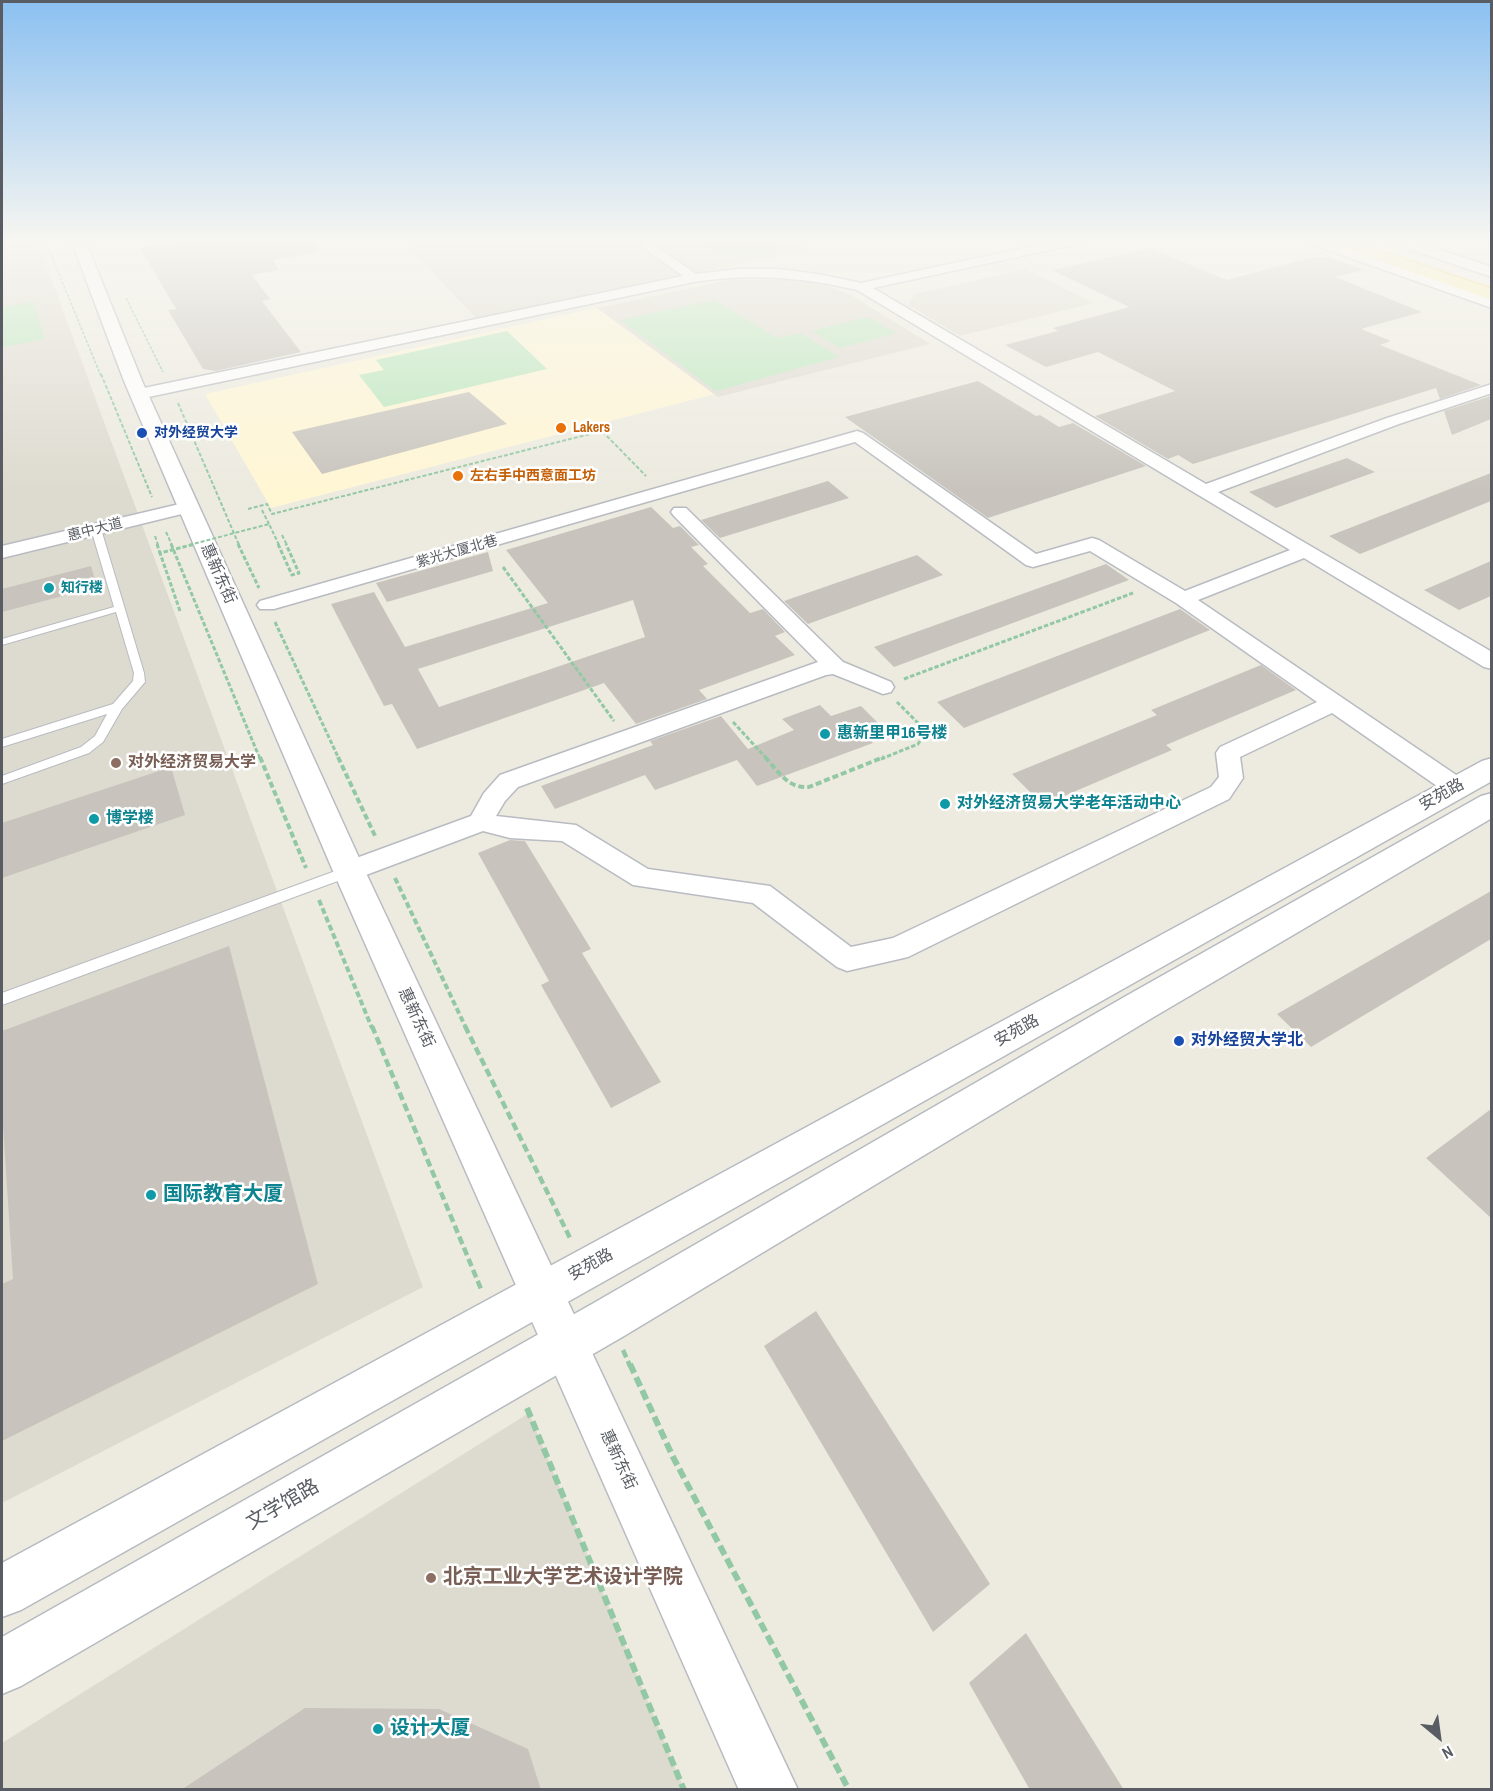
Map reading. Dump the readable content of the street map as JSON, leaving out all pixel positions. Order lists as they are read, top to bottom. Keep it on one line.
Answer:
{"streets":{"street":["惠中大道","紫光大厦北巷","惠新东街","安苑路","文学馆路"]},"crossings":[["惠中大道","惠新东街"],["惠新东街","安苑路"],["惠新东街","文学馆路"],["安苑路","文学馆路"]],"places":["Lakers","对外经贸大学","左右手中西意面工坊","知行楼","惠新里甲16号楼","对外经济贸易大学","对外经济贸易大学老年活动中心","博学楼","对外经贸大学北","国际教育大厦","北京工业大学艺术设计学院","设计大厦"],"north":"bottom right"}
